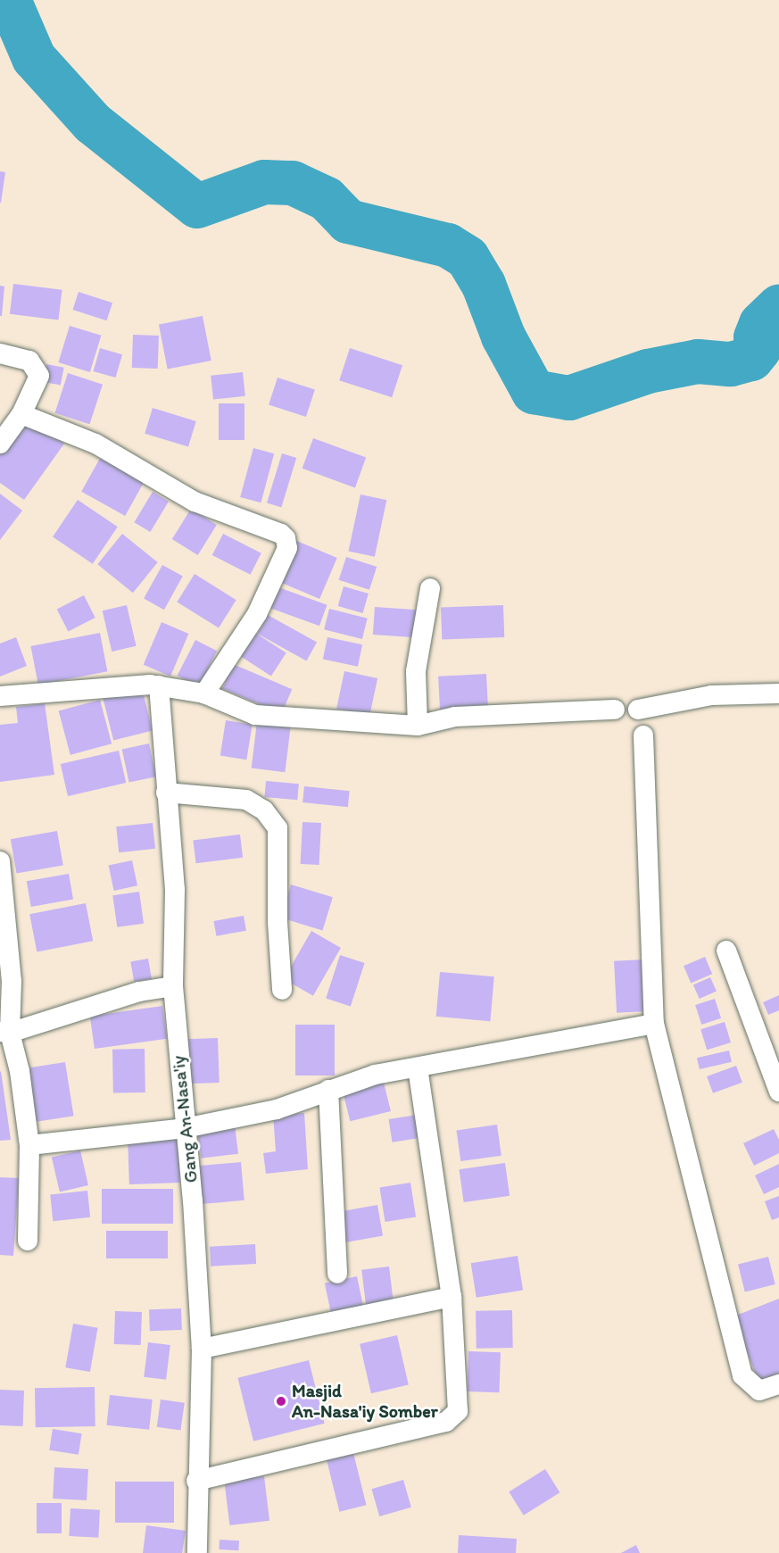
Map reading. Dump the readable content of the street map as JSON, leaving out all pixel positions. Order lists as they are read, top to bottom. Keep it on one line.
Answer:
{"streets":{"street":["Gang An-Nasa'iy"]},"places":["Masjid An-Nasa'iy Somber"]}
